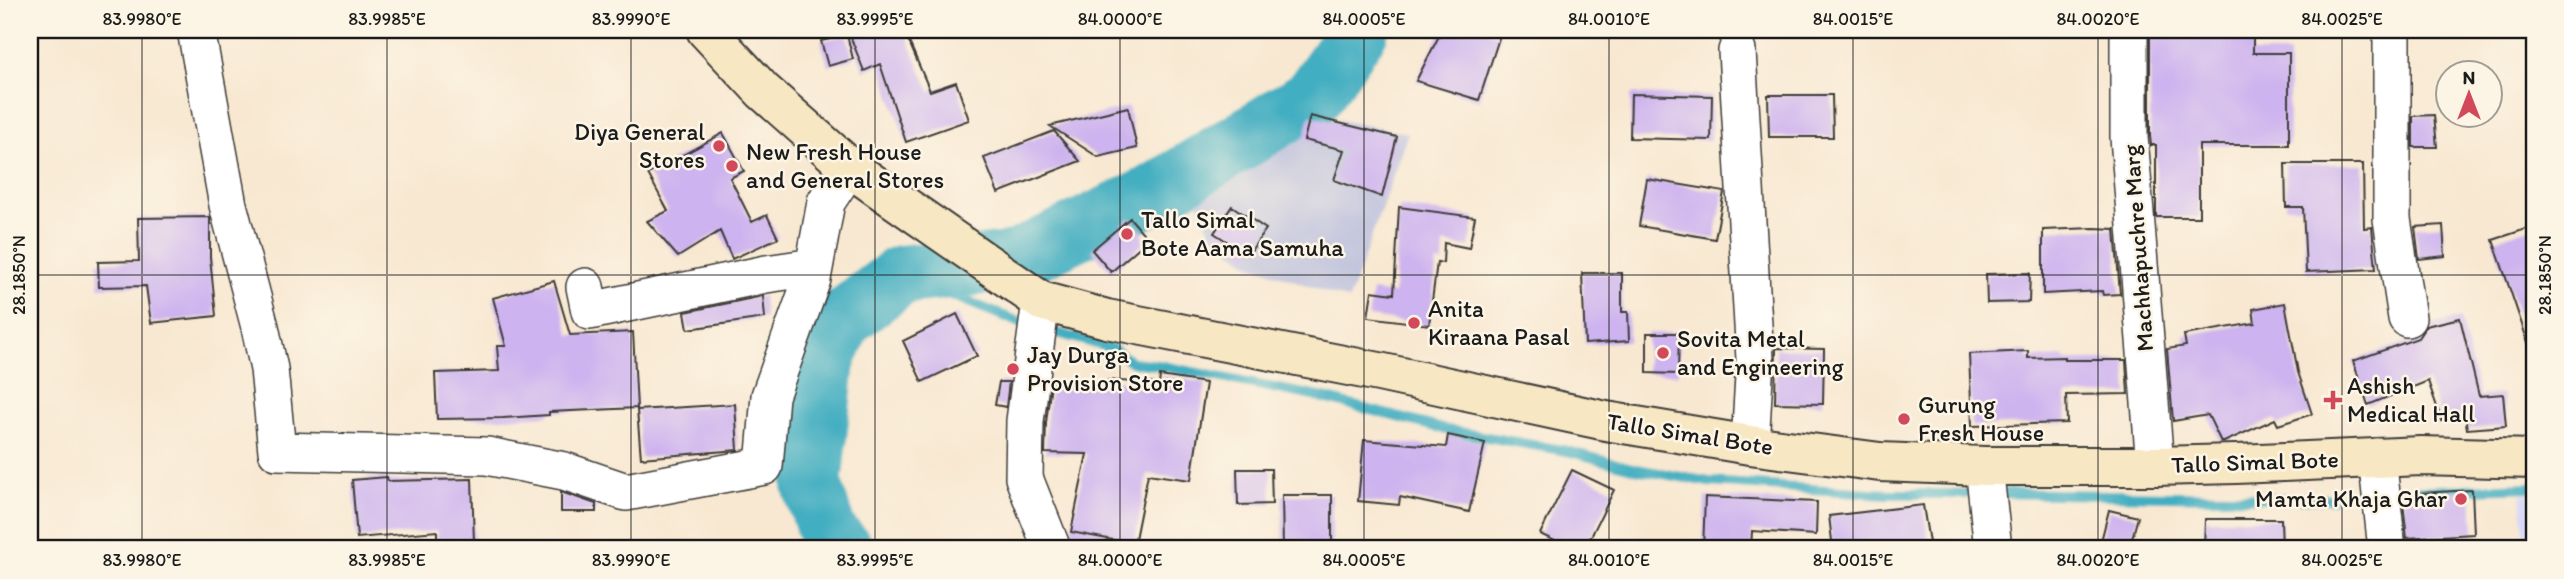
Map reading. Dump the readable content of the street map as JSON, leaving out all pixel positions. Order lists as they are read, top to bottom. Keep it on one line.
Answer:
{"streets":{"main road":["Tallo Simal Bote"],"street":["Machhapuchre Marg"]},"crossings":[["Machhapuchre Marg","Tallo Simal Bote"]],"places":{"other":["Diya General Stores","New Fresh House and General Stores","Tallo Simal Bote Aama Samuha","Anita Kiraana Pasal","Sovita Metal and Engineering","Jay Durga Provision Store","Gurung Fresh House","Mamta Khaja Ghar"],"health":["Ashish Medical Hall"]},"north":"top","coordinates":["83.9980°E","83.9985°E","83.9990°E","83.9995°E","84.0000°E","84.0005°E","84.0010°E","84.0015°E","84.0020°E","84.0025°E","28.1850°N"]}
